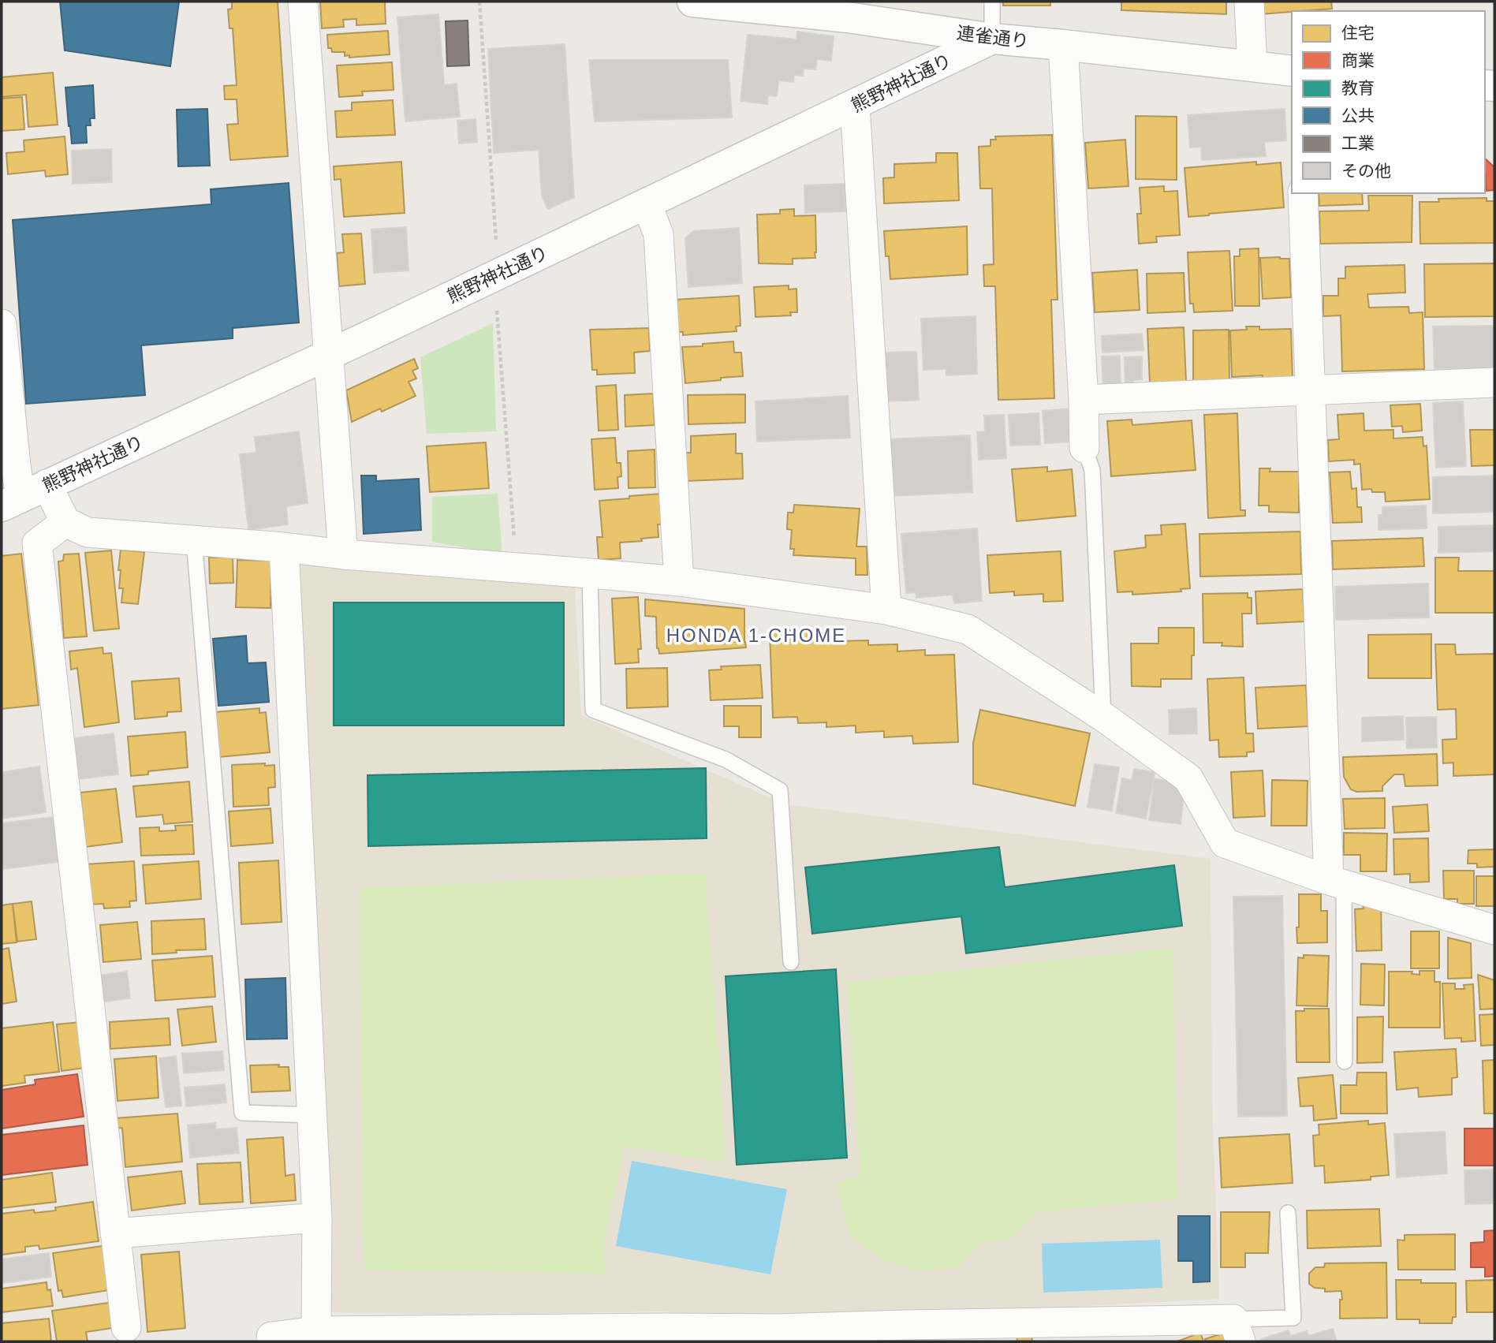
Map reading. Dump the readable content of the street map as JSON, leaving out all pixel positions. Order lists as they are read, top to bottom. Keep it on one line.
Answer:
{"streets":{"main road":["連雀通り","熊野神社通り"]},"crossings":[["連雀通り","熊野神社通り"]],"districts":["HONDA 1-CHOME"],"legend":["住宅","商業","教育","公共","工業","その他"]}
